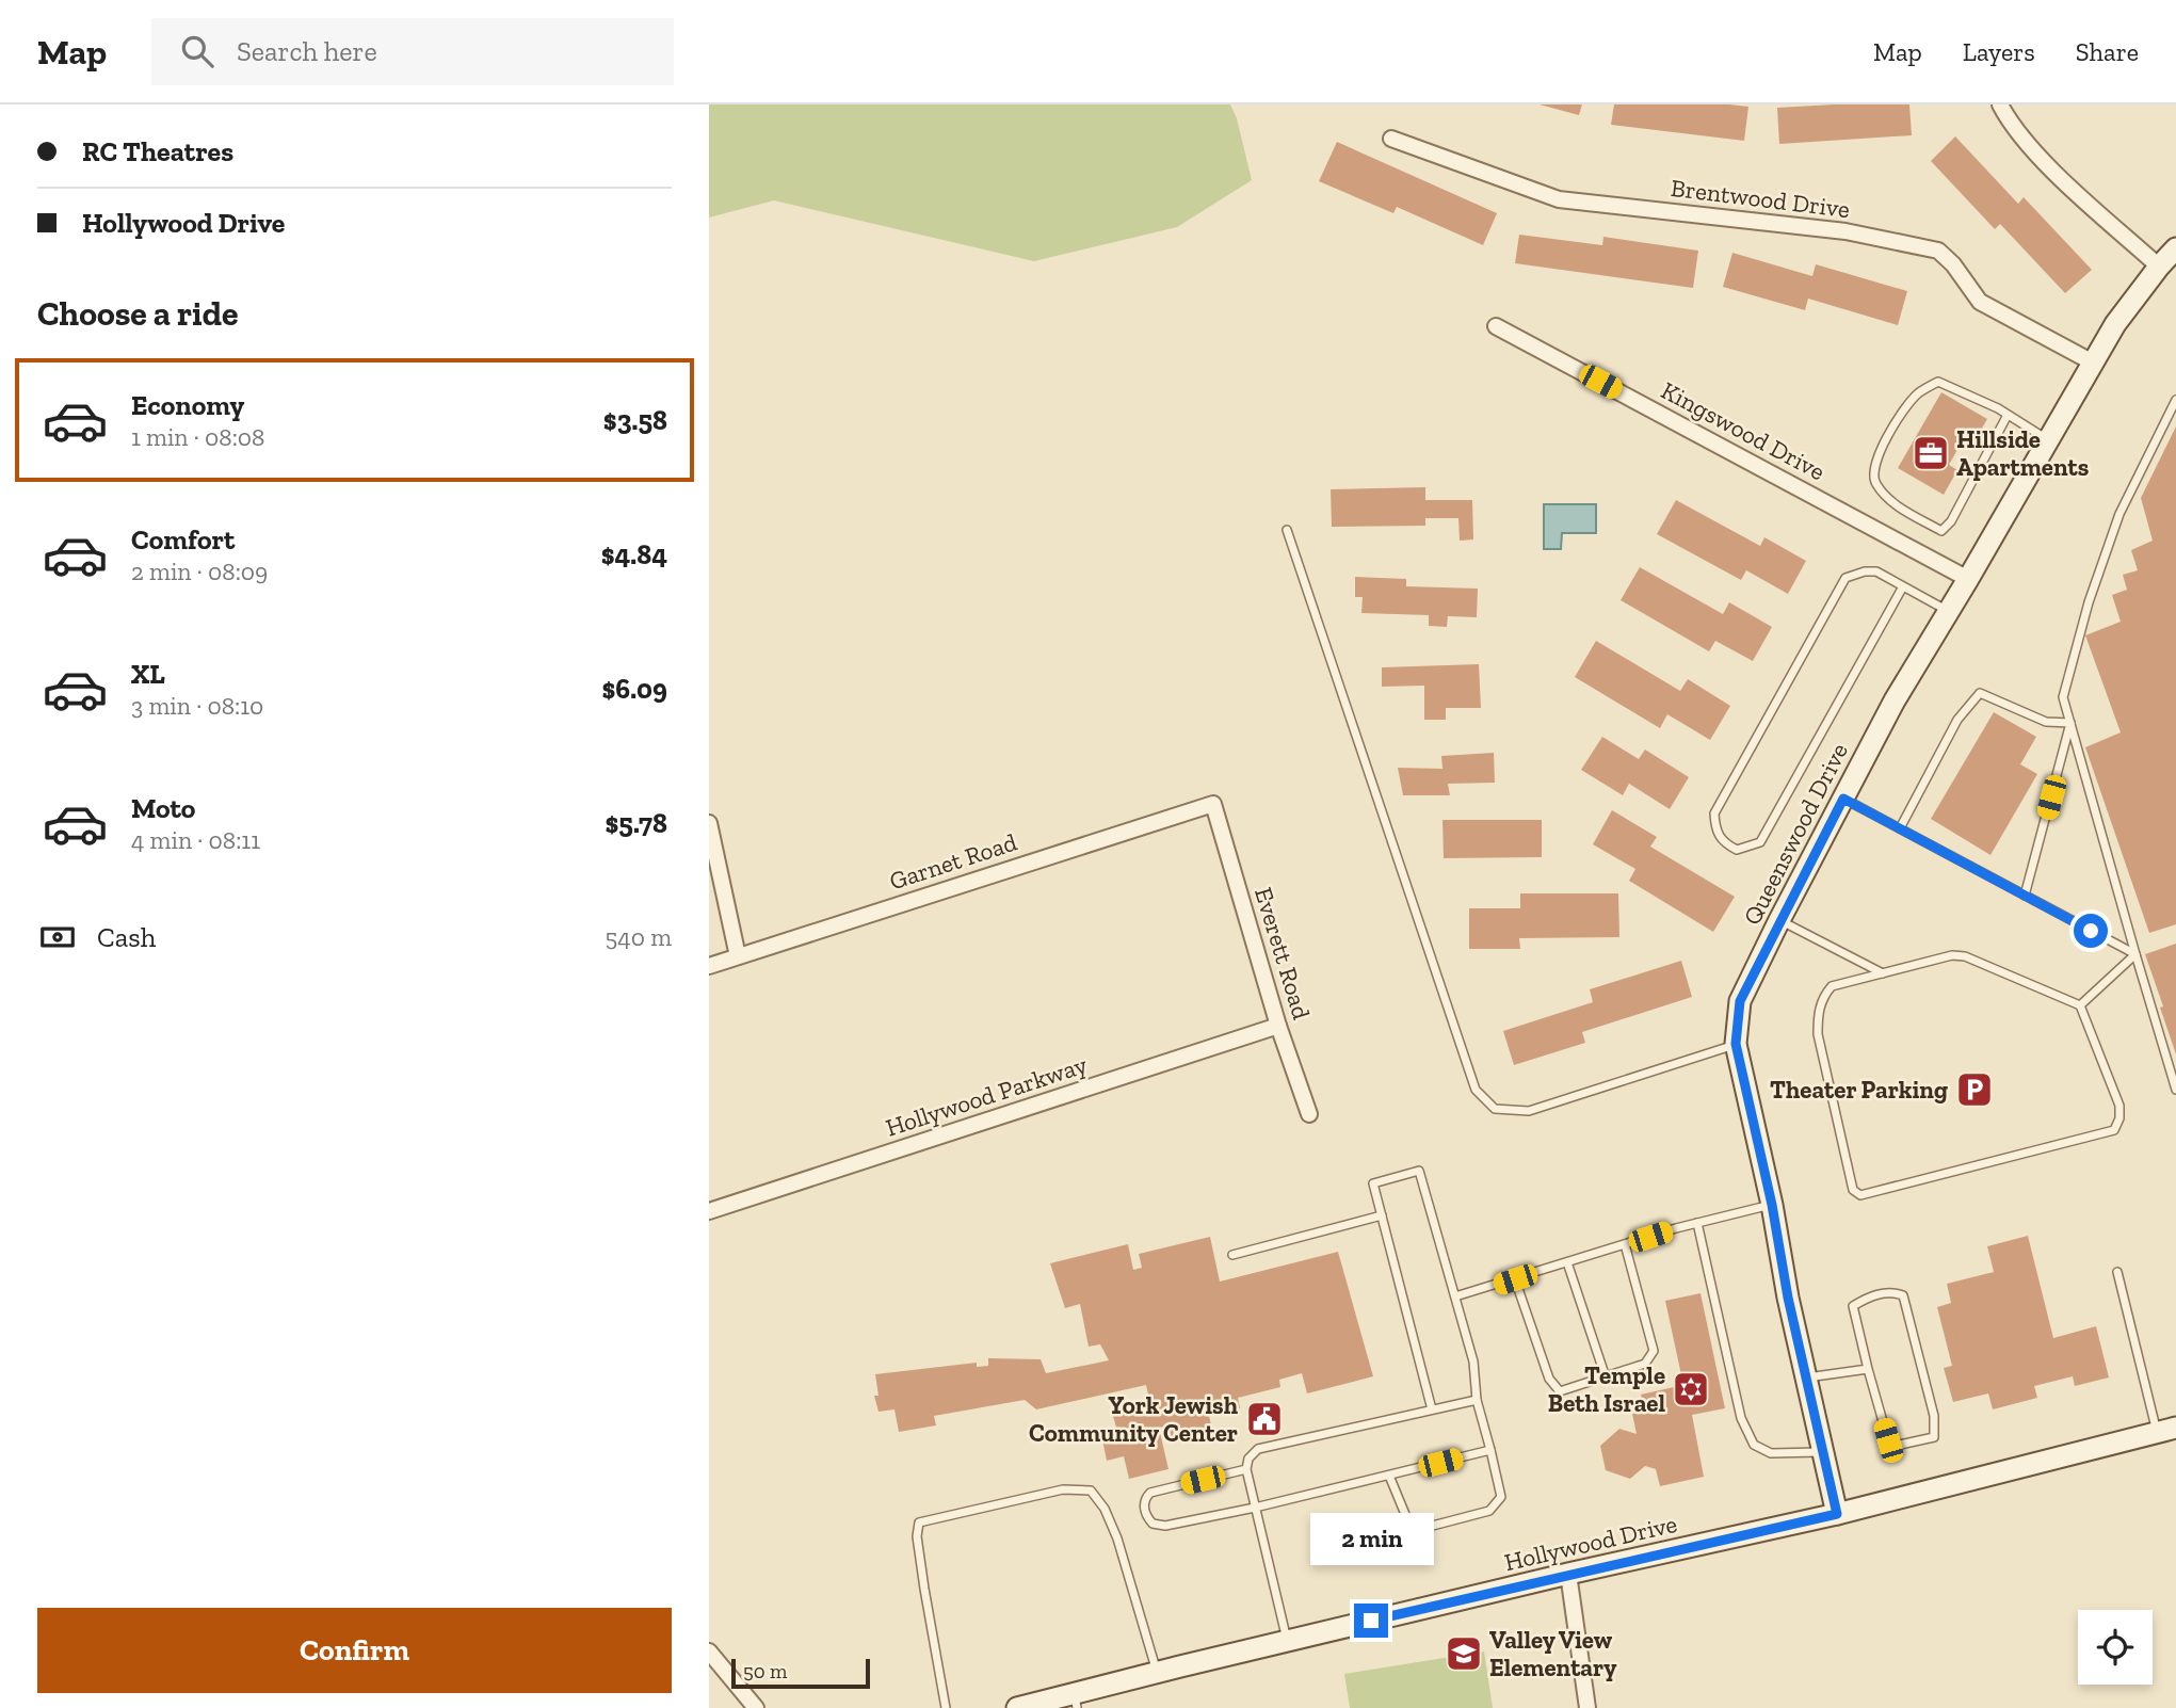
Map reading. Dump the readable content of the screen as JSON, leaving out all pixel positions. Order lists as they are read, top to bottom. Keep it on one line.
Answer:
{"streets":{"street":["Brentwood Drive","Kingswood Drive","Queenswood Drive","Garnet Road","Everett Road","Hollywood Parkway","Hollywood Drive"]},"crossings":[["Brentwood Drive","Queenswood Drive"],["Kingswood Drive","Queenswood Drive"],["Queenswood Drive","Hollywood Drive"],["Garnet Road","Everett Road"],["Everett Road","Hollywood Parkway"]],"places":{"office":["Hillside Apartments"],"parking":["Theater Parking"],"synagogue":["Temple Beth Israel"],"public building":["York Jewish Community Center"],"school or university":["Valley View Elementary"]},"scale_bar":"50 m","page":{"header":"Map","search":"Search here","nav":["Map","Layers","Share"],"banner":["RC Theatres","Hollywood Drive"],"heading":"Choose a ride","list":[{"name":"Economy","note":"1 min · 08:08","value":"$3.58"},{"name":"Comfort","note":"2 min · 08:09","value":"$4.84"},{"name":"XL","note":"3 min · 08:10","value":"$6.09"},{"name":"Moto","note":"4 min · 08:11","value":"$5.78"}],"pay":["Cash","540 m"],"bubble":"2 min","buttons":"Confirm","scale":"50 m"}}
